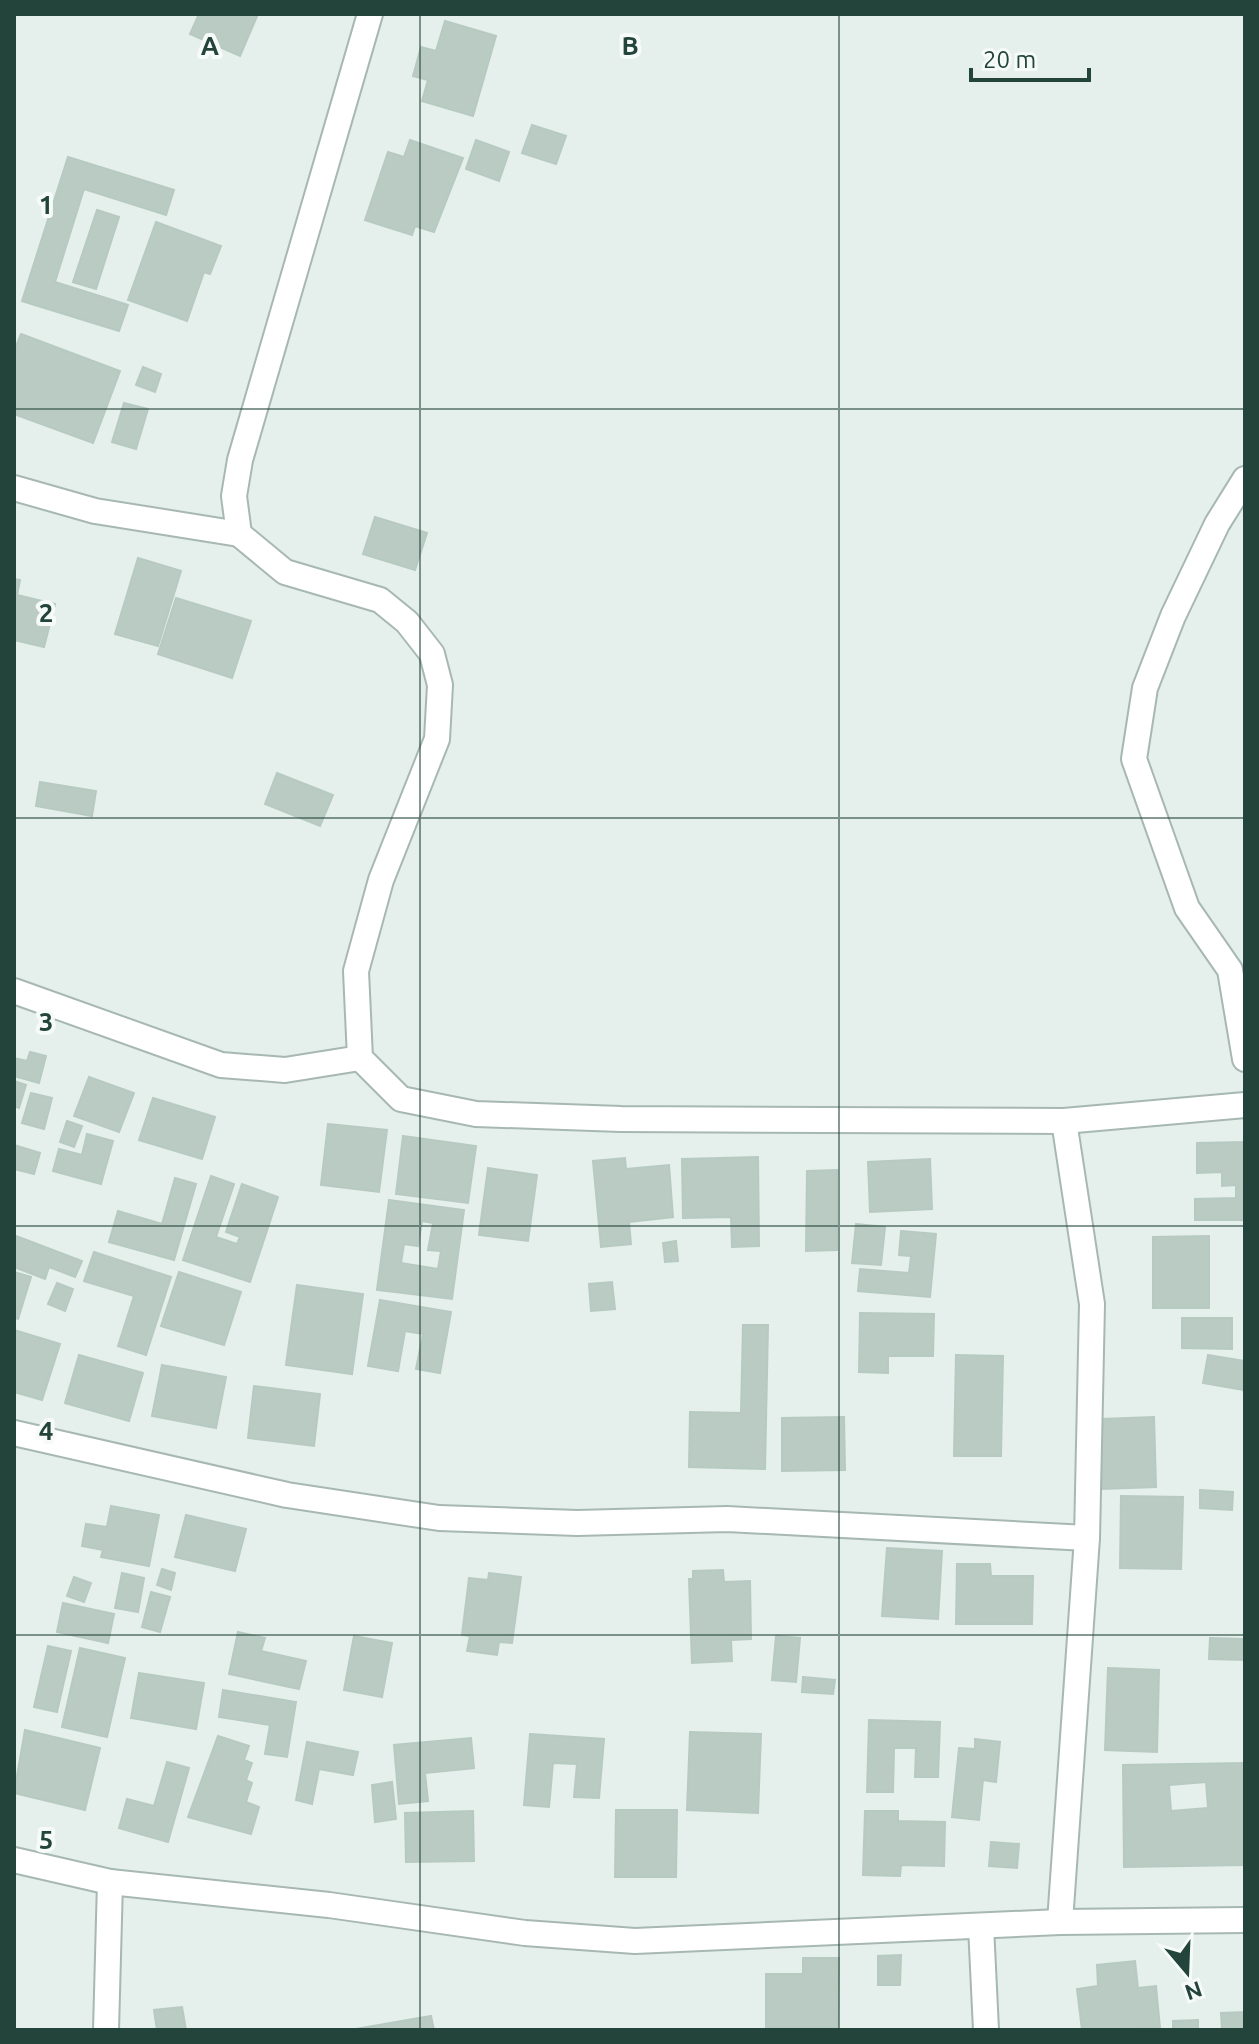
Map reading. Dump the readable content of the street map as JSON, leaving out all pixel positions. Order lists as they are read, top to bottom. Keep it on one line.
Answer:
{"scale_bar":"20 m","north":"bottom","grid":{"columns":["A","B"],"rows":["1","2","3","4","5"]}}
